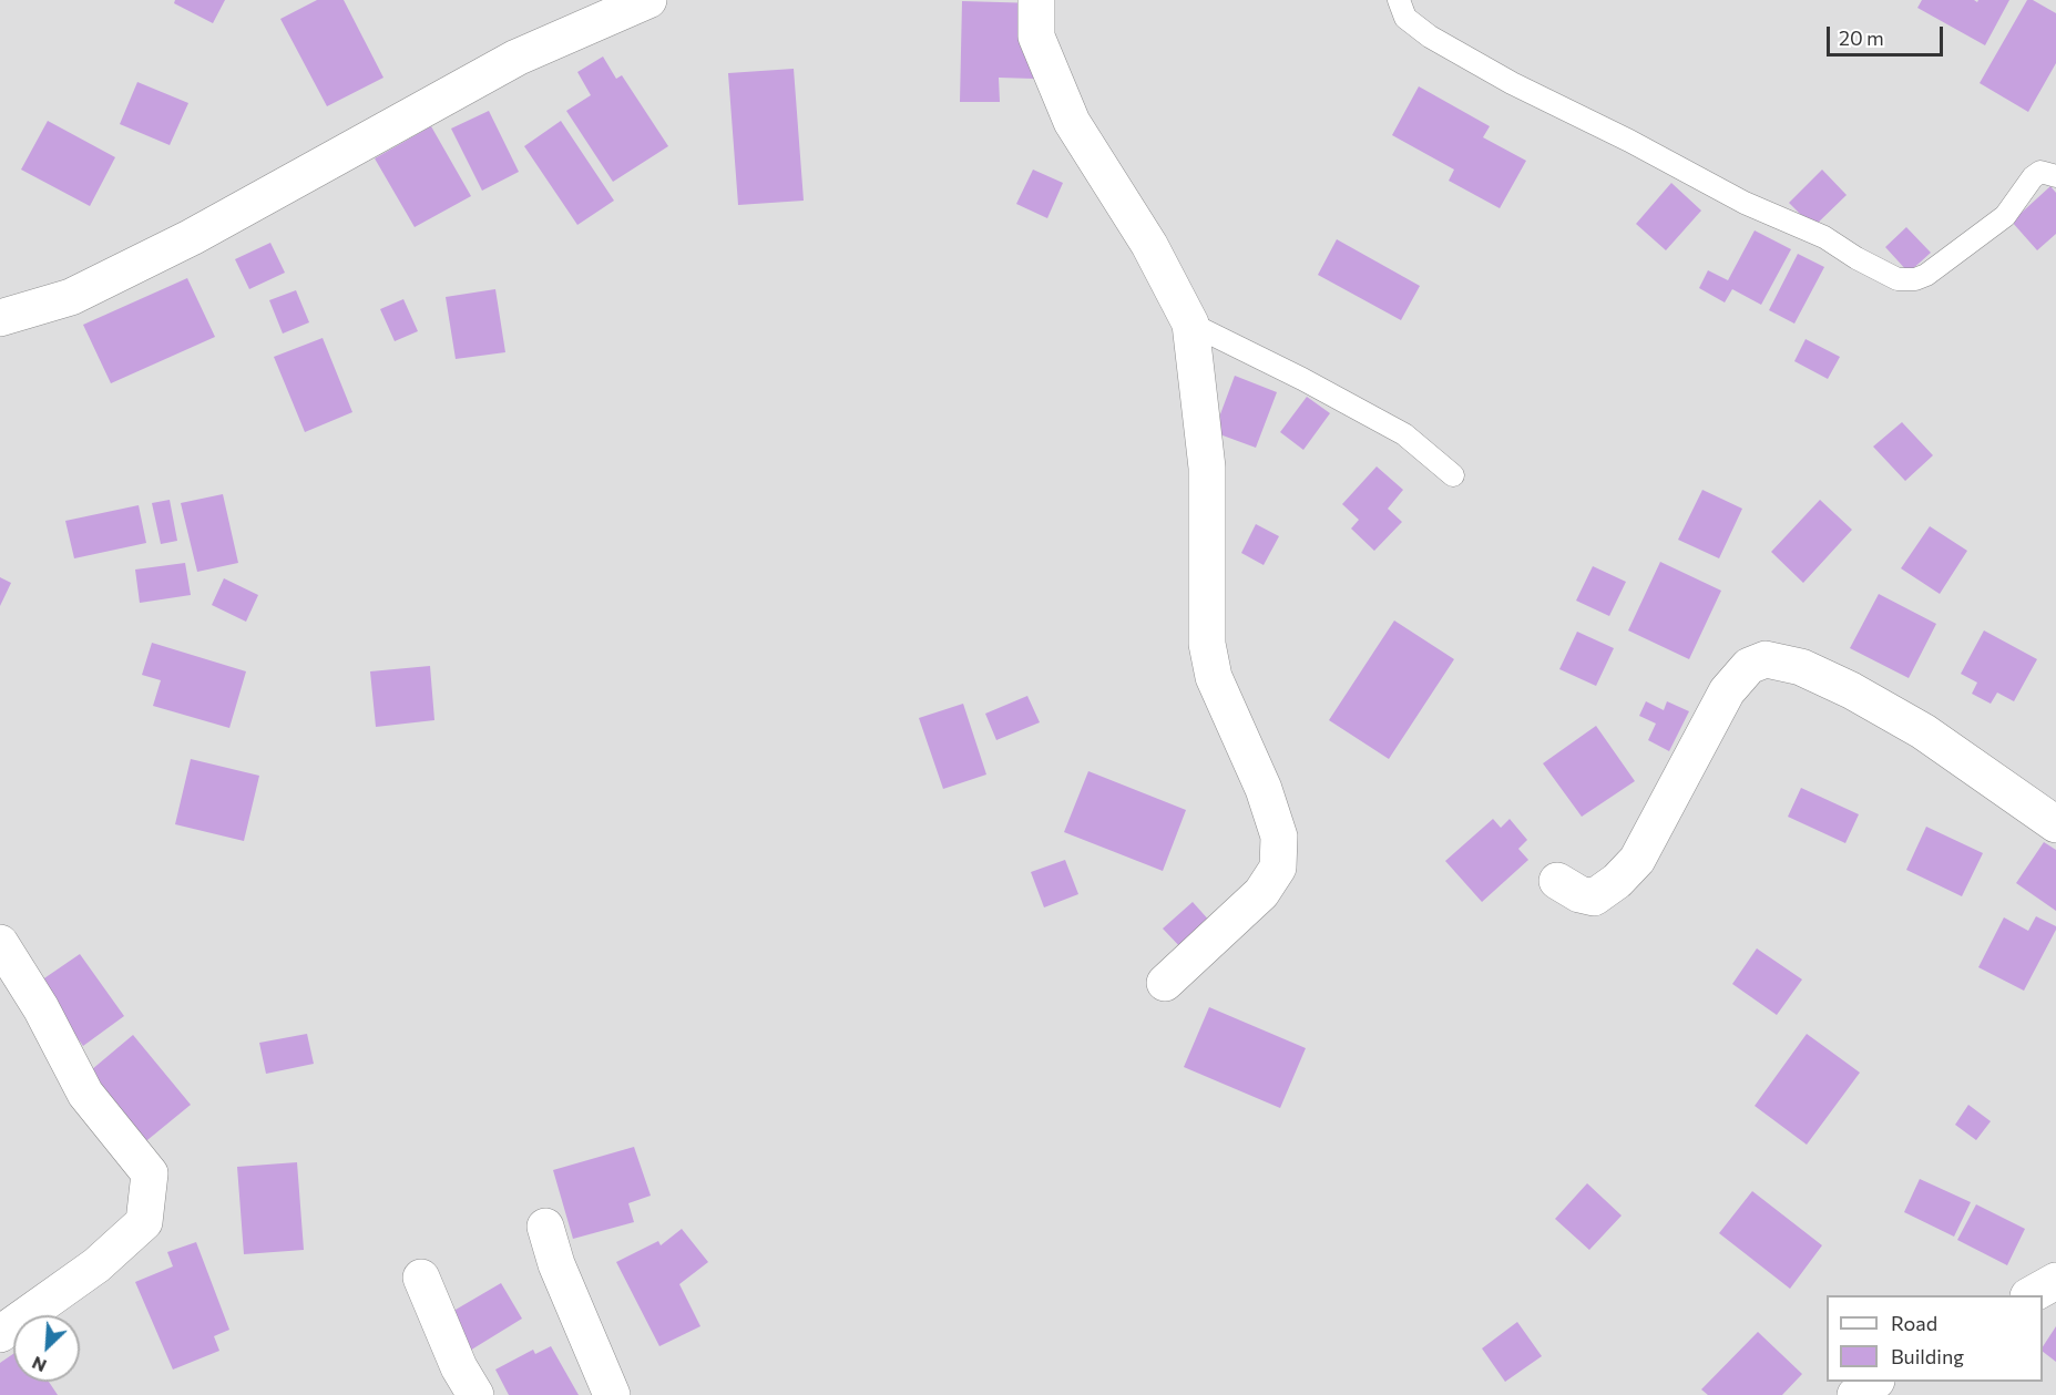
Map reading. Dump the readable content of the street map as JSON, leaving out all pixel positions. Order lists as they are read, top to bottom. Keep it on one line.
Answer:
{"legend":["Road","Building"],"scale_bar":"20 m","north":"bottom left"}
